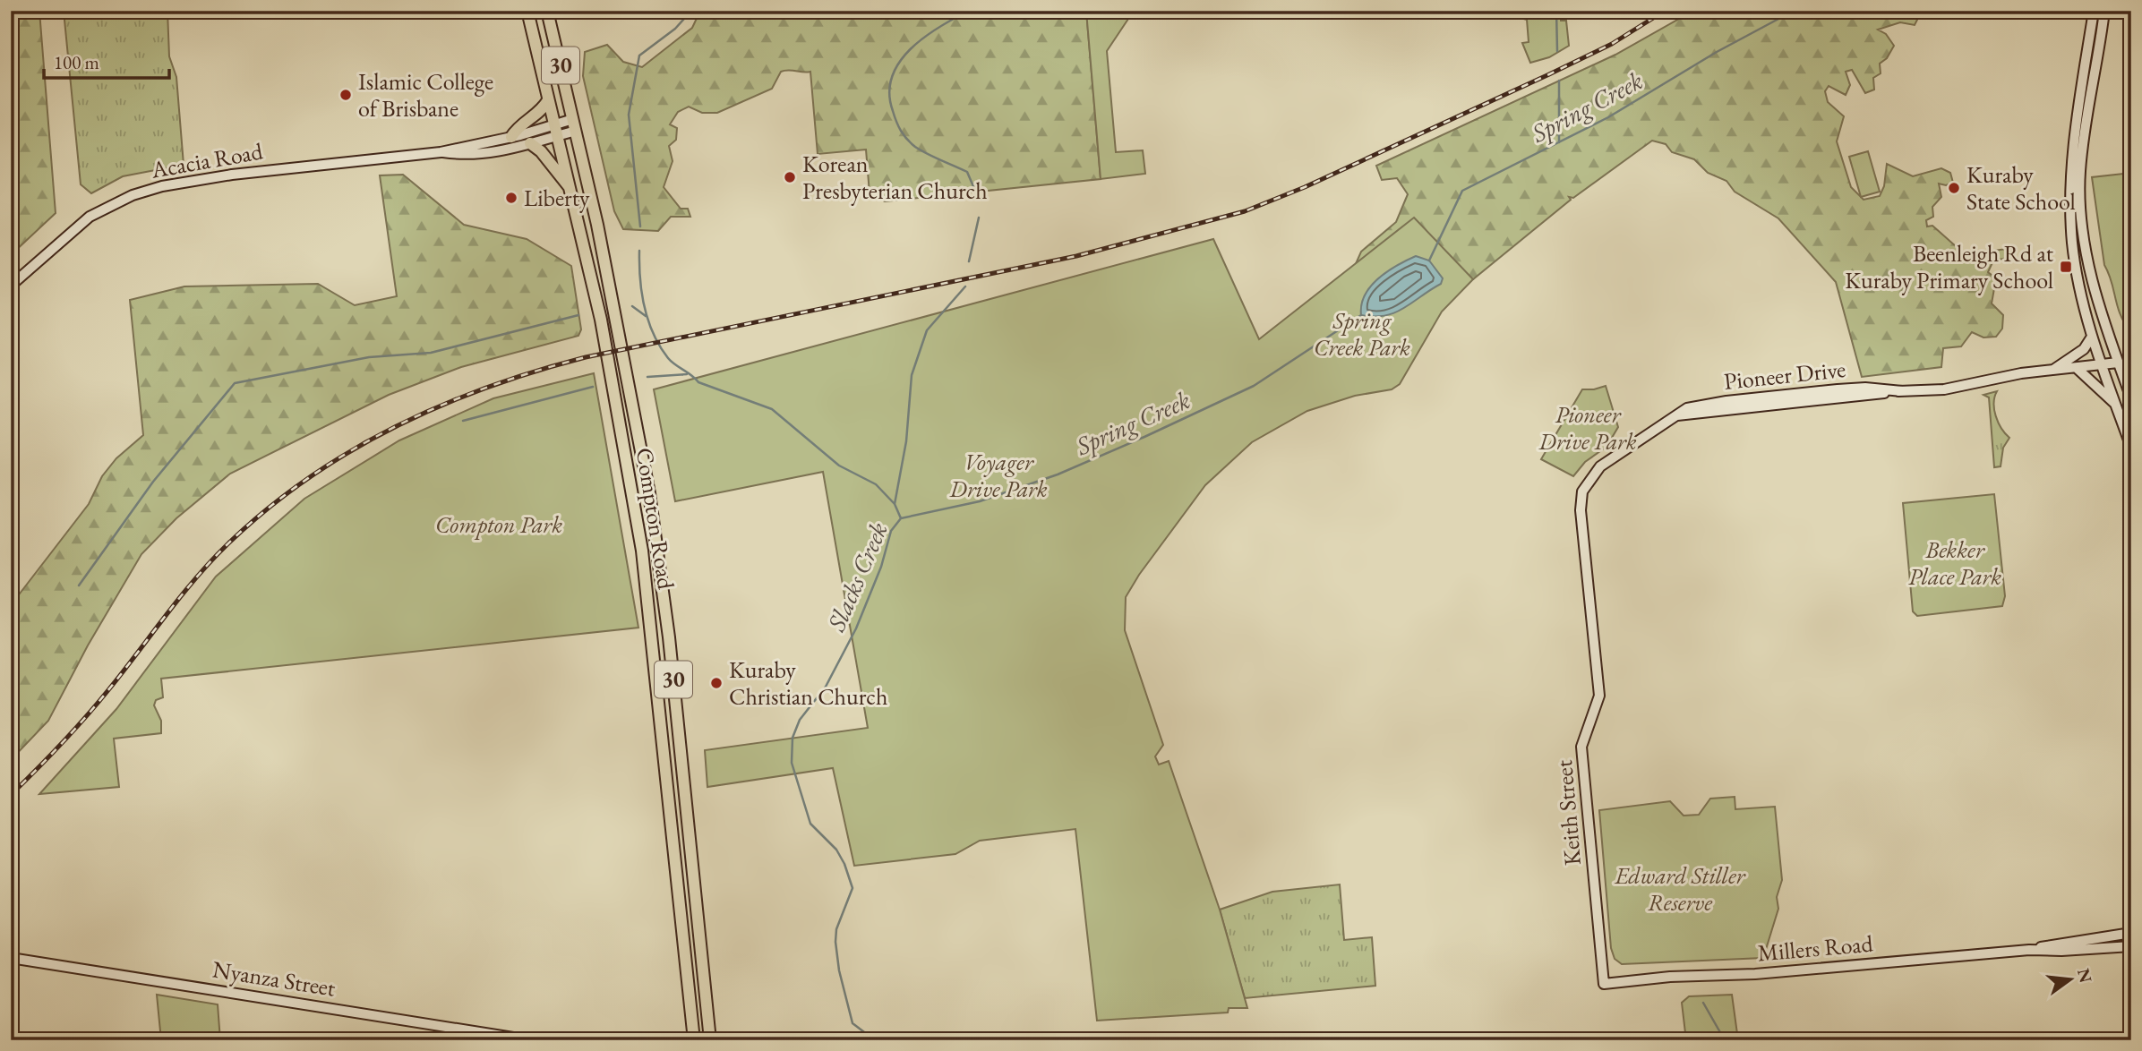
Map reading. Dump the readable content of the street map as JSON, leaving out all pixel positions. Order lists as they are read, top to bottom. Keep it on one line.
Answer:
{"streets":{"main road":["30","Compton Road"],"street":["Acacia Road","Pioneer Drive","Keith Street","Millers Road","Nyanza Street"]},"crossings":[["Acacia Road","Compton Road"],["Pioneer Drive","Keith Street"],["Keith Street","Millers Road"]],"water":["Spring Creek","Slacks Creek"],"parks":["Spring Creek Park","Pioneer Drive Park","Voyager Drive Park","Compton Park","Bekker Place Park","Edward Stiller Reserve"],"places":{"other":["Islamic College of Brisbane","Korean Presbyterian Church","Kuraby State School","Liberty","Kuraby Christian Church"],"transit":["Beenleigh Rd at Kuraby Primary School"]},"scale_bar":"100 m","north":"right"}
